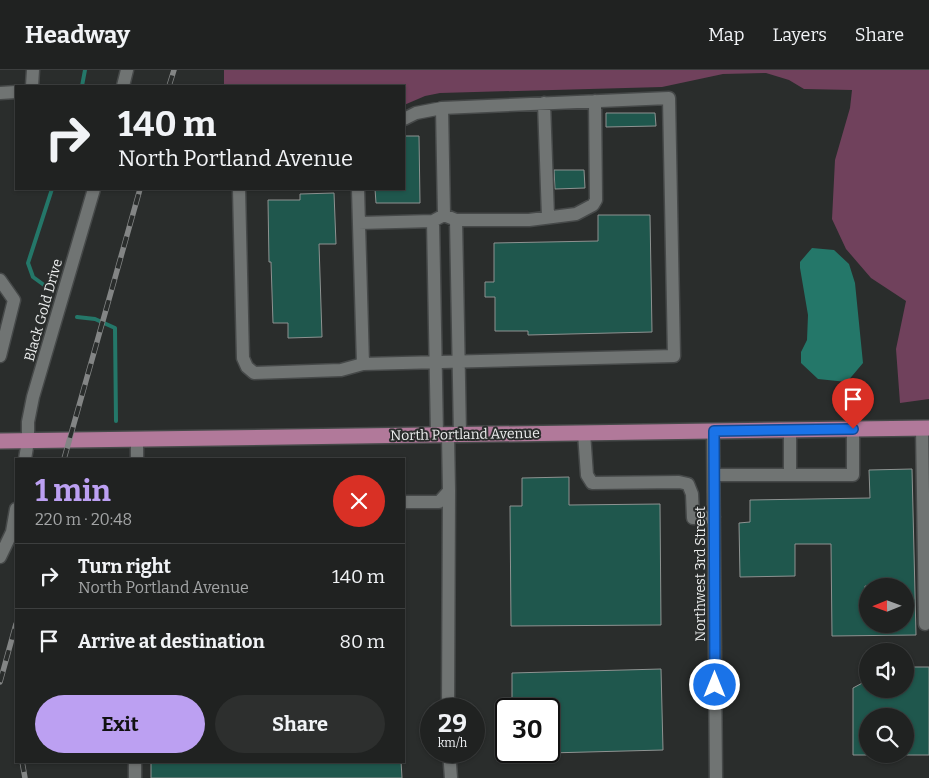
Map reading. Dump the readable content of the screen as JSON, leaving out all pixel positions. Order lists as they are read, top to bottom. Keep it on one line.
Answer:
{"streets":{"main road":["North Portland Avenue"],"street":["Black Gold Drive","Northwest 3rd Street"]},"crossings":[["Black Gold Drive","North Portland Avenue"],["North Portland Avenue","Northwest 3rd Street"]],"north":"left","page":{"header":"Headway","nav":["Map","Layers","Share"],"turn":["140 m","North Portland Avenue"],"heading":["1 min","220 m · 20:48"],"list":[{"name":"Turn right","note":"North Portland Avenue","value":"140 m"},{"name":"Arrive at destination","value":"80 m"}],"buttons":["Exit","Share"],"speed":"29 km/h","limit":"30"}}
